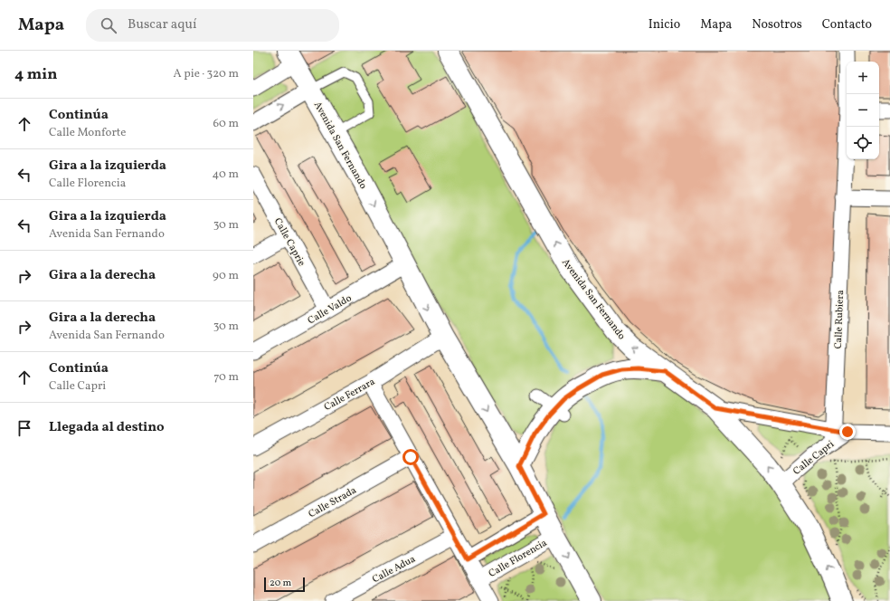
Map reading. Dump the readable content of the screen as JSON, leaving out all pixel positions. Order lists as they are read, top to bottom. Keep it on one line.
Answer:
{"streets":{"street":["Avenida San Fernando","Calle Caprie","Calle Valdo","Calle Rubiera","Calle Ferrara","Calle Capri","Calle Strada","Calle Florencia","Calle Adua"]},"crossings":[["Avenida San Fernando","Calle Valdo"],["Avenida San Fernando","Calle Ferrara"],["Avenida San Fernando","Calle Capri"],["Avenida San Fernando","Calle Florencia"],["Calle Caprie","Calle Valdo"],["Calle Rubiera","Calle Capri"]],"scale_bar":"20 m","page":{"header":"Mapa","search":"Buscar aquí","nav":["Inicio","Mapa","Nosotros","Contacto"],"heading":["4 min","A pie · 320 m"],"map_buttons":["+","−"],"list":[["Continúa","Calle Monforte","60 m"],["Gira a la izquierda","Calle Florencia","40 m"],["Gira a la izquierda","Avenida San Fernando","30 m"],["Gira a la derecha","90 m"],["Gira a la derecha","Avenida San Fernando","30 m"],["Continúa","Calle Capri","70 m"],"Llegada al destino"],"scale":"20 m"}}
